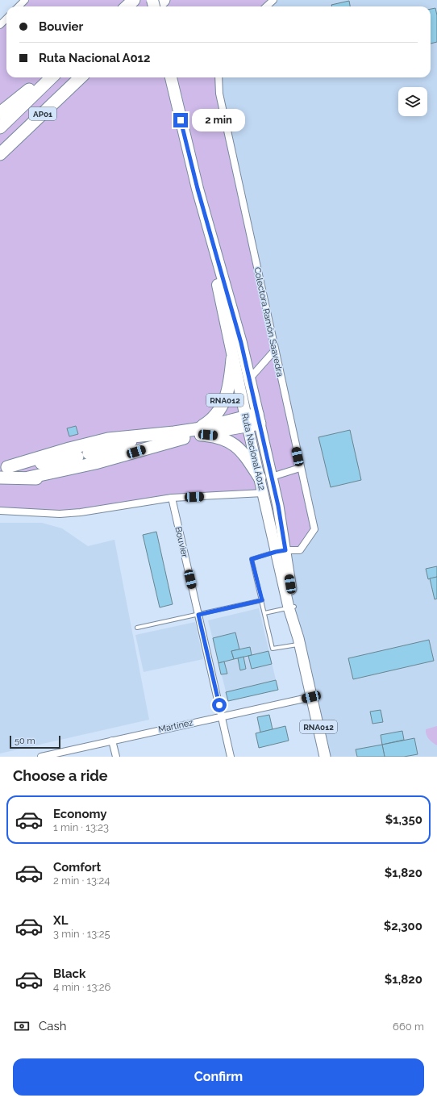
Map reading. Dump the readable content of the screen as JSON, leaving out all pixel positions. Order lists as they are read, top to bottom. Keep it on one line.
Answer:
{"streets":{"highway":["AP01","RNA012","Ruta Nacional A012"],"street":["Colectora Ramón Saavedra","Bouvier","Martínez"]},"crossings":[["Colectora Ramón Saavedra","Ruta Nacional A012"],["RNA012","Ruta Nacional A012"],["Ruta Nacional A012","Martínez"],["Bouvier","Martínez"]],"scale_bar":"50 m","page":{"banner":["Bouvier","Ruta Nacional A012"],"bubble":"2 min","scale":"50 m","heading":"Choose a ride","list":[{"name":"Economy","note":"1 min · 13:23","value":"$1,350"},{"name":"Comfort","note":"2 min · 13:24","value":"$1,820"},{"name":"XL","note":"3 min · 13:25","value":"$2,300"},{"name":"Black","note":"4 min · 13:26","value":"$1,820"}],"pay":["Cash","660 m"],"buttons":"Confirm"}}
